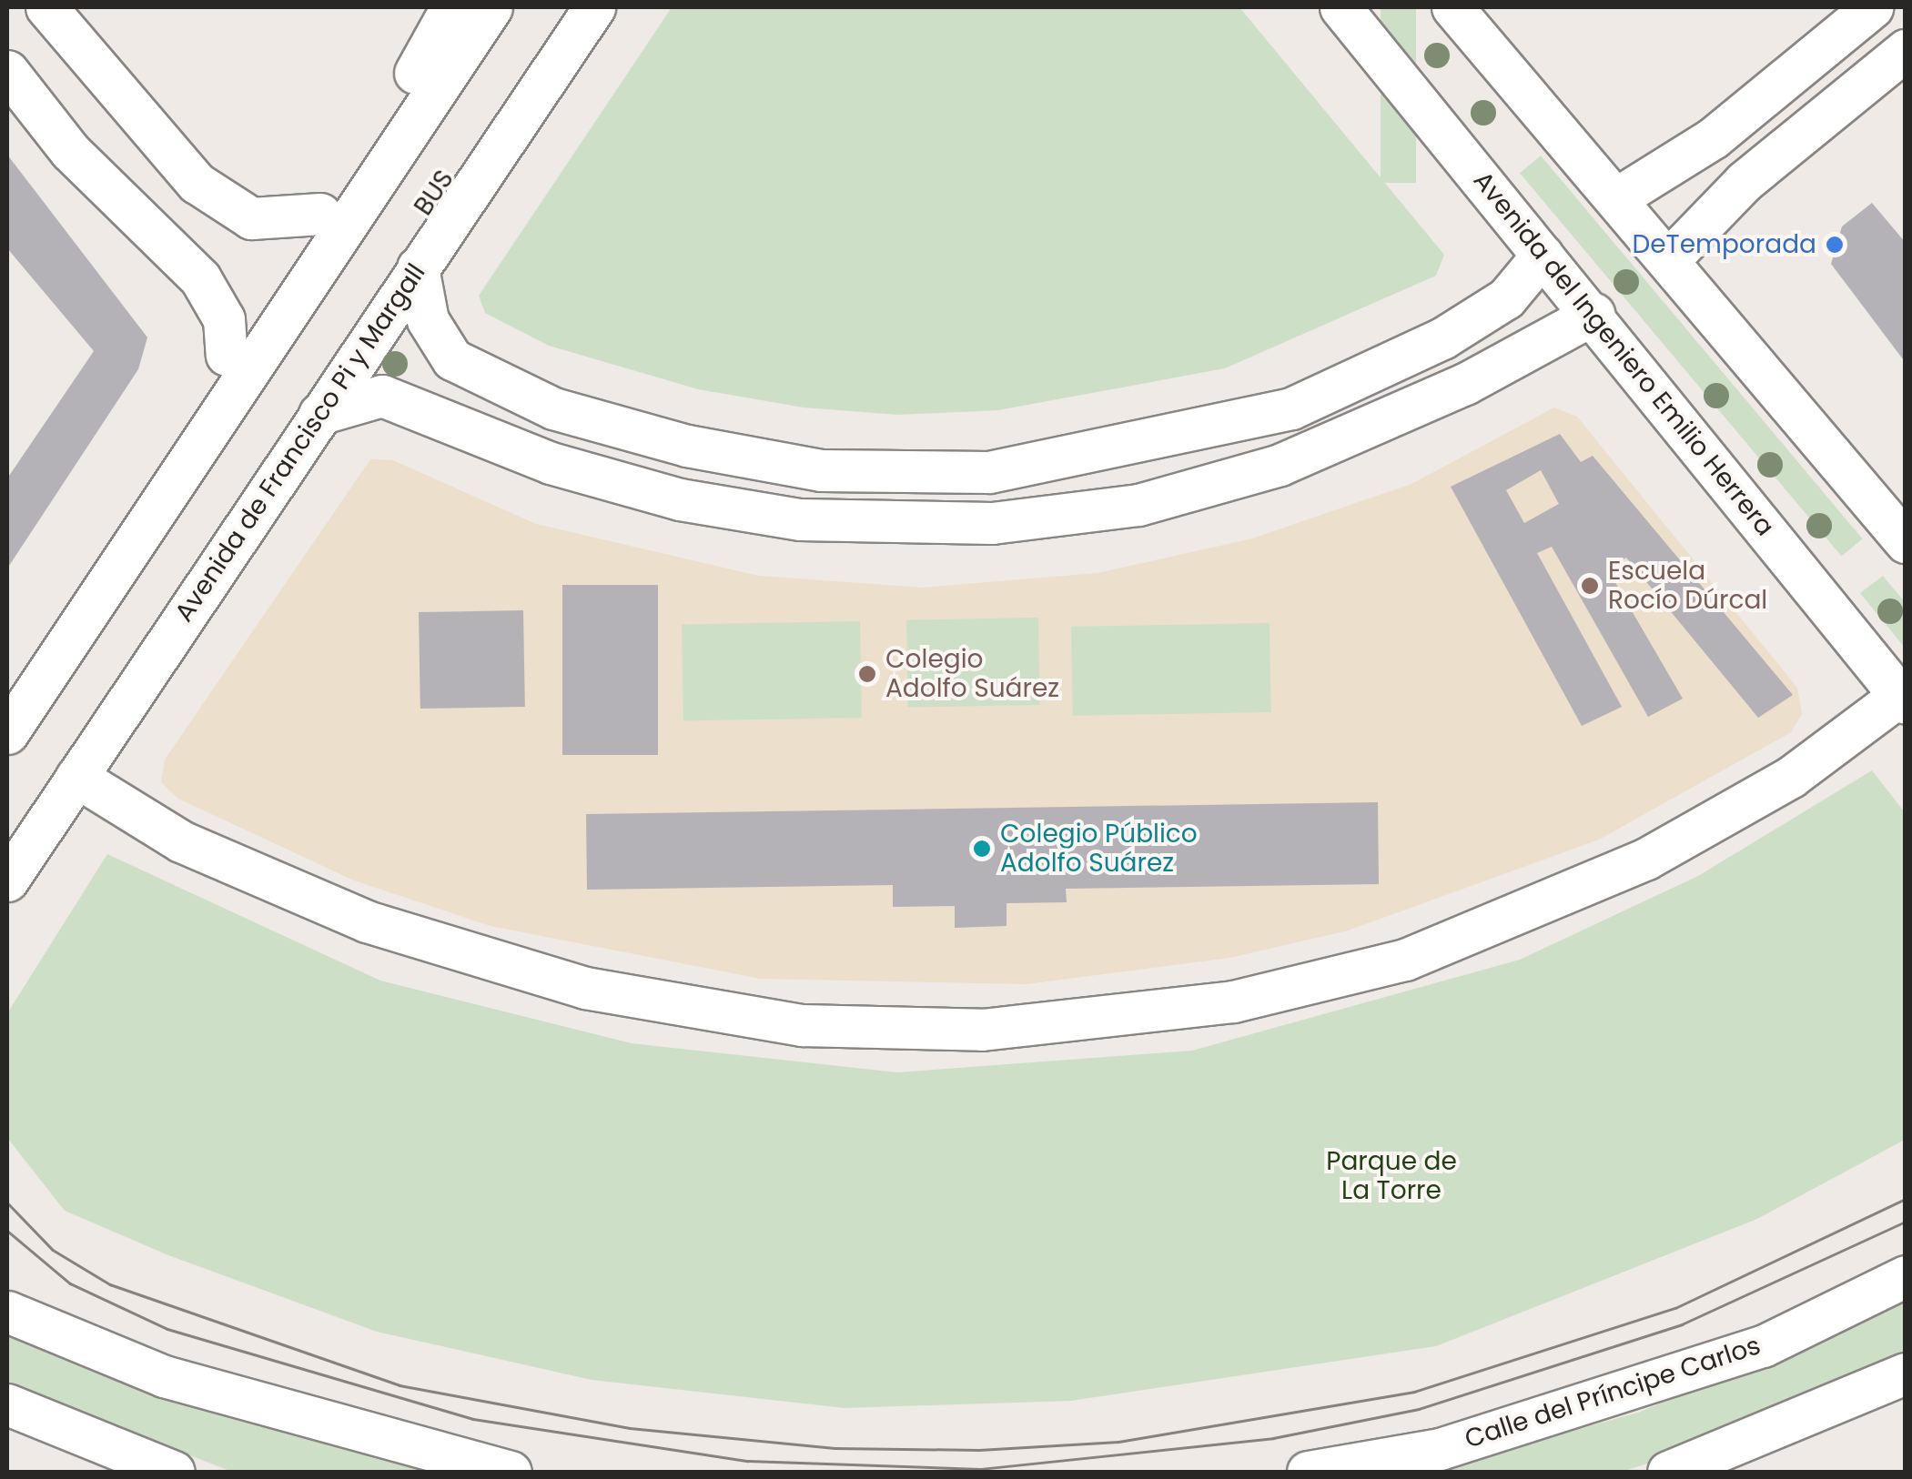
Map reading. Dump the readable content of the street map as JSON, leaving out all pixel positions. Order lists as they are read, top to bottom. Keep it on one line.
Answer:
{"streets":{"street":["BUS","Avenida del Ingeniero Emilio Herrera","Avenida de Francisco Pi y Margall","Calle del Príncipe Carlos"]},"parks":["Parque de La Torre"],"places":["DeTemporada","Escuela Rocío Dúrcal","Colegio Adolfo Suárez","Colegio Público Adolfo Suárez"]}
